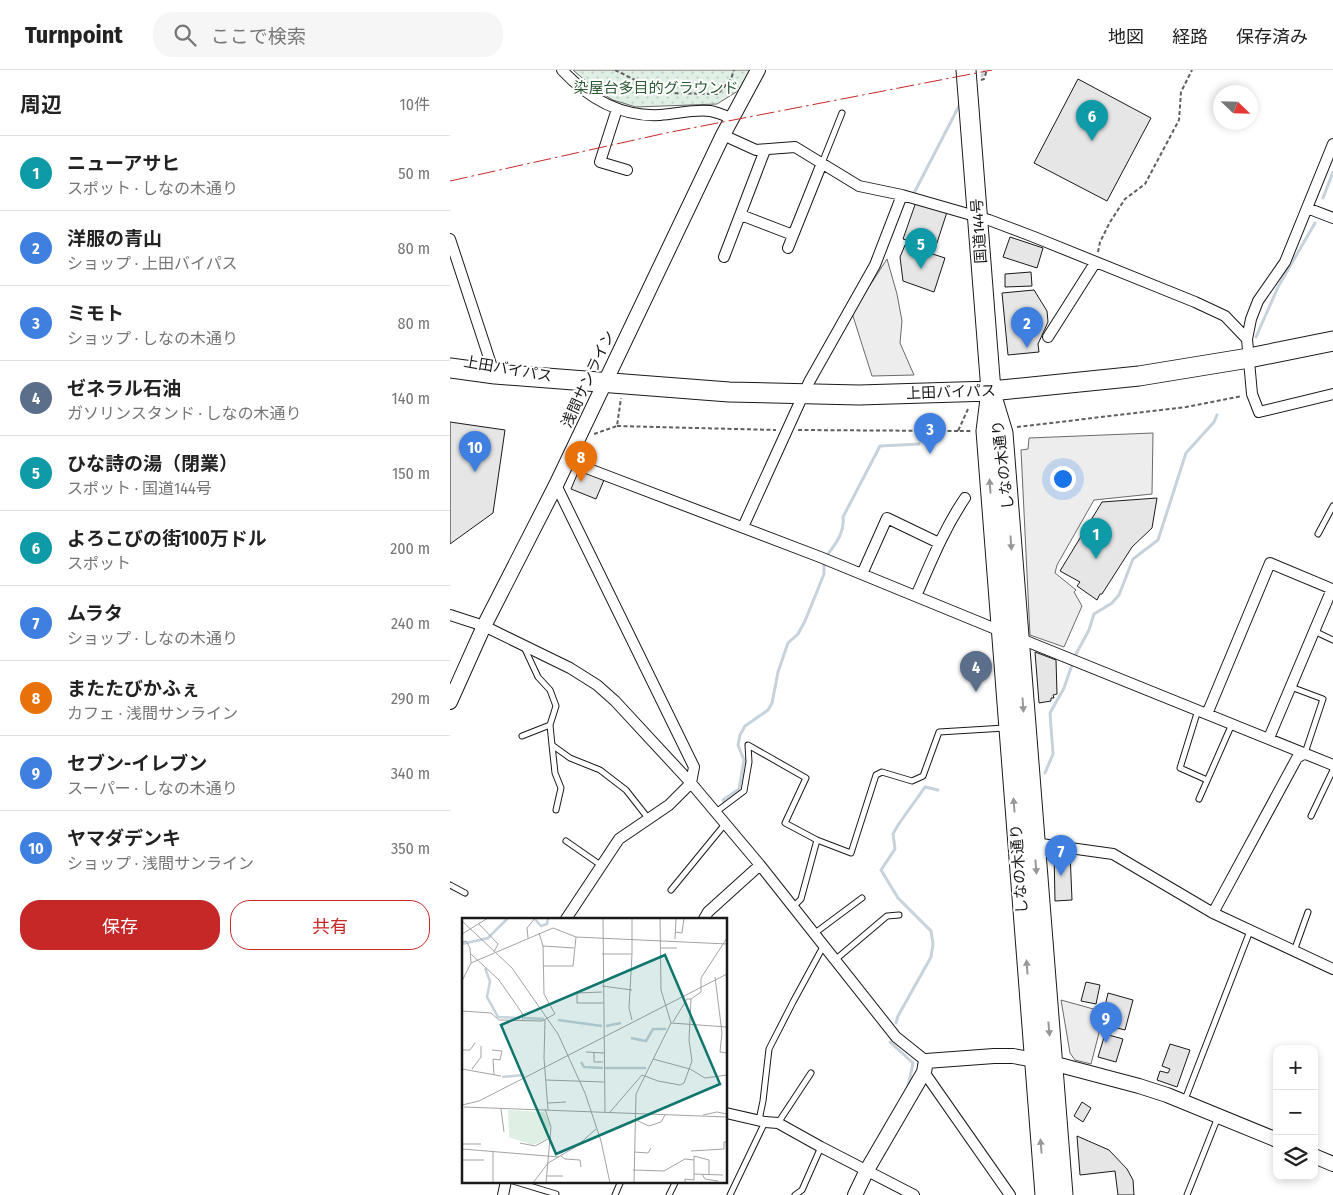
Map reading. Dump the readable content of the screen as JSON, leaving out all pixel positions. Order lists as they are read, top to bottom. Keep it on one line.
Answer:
{"streets":{"highway":["国道144号","上田バイパス","しなの木通り"],"street":["浅間サンライン"]},"crossings":[["国道144号","上田バイパス"],["国道144号","しなの木通り"],["上田バイパス","浅間サンライン"],["上田バイパス","しなの木通り"]],"parks":["染屋台多目的グラウンド"],"north":"bottom right","page":{"header":"Turnpoint","search":"ここで検索","nav":["地図","経路","保存済み"],"heading":["周辺","10件"],"pins":["6","5","2","3","10","8","1","4","7","9"],"list":[{"mark":"1","name":"ニューアサヒ","note":"スポット · しなの木通り","value":"50 m"},{"mark":"2","name":"洋服の青山","note":"ショップ · 上田バイパス","value":"80 m"},{"mark":"3","name":"ミモト","note":"ショップ · しなの木通り","value":"80 m"},{"mark":"4","name":"ゼネラル石油","note":"ガソリンスタンド · しなの木通り","value":"140 m"},{"mark":"5","name":"ひな詩の湯（閉業）","note":"スポット · 国道144号","value":"150 m"},{"mark":"6","name":"よろこびの街100万ドル","note":"スポット","value":"200 m"},{"mark":"7","name":"ムラタ","note":"ショップ · しなの木通り","value":"240 m"},{"mark":"8","name":"またたびかふぇ","note":"カフェ · 浅間サンライン","value":"290 m"},{"mark":"9","name":"セブン-イレブン","note":"スーパー · しなの木通り","value":"340 m"},{"mark":"10","name":"ヤマダデンキ","note":"ショップ · 浅間サンライン","value":"350 m"}],"buttons":["保存","共有"],"map_buttons":["+","−"]}}
